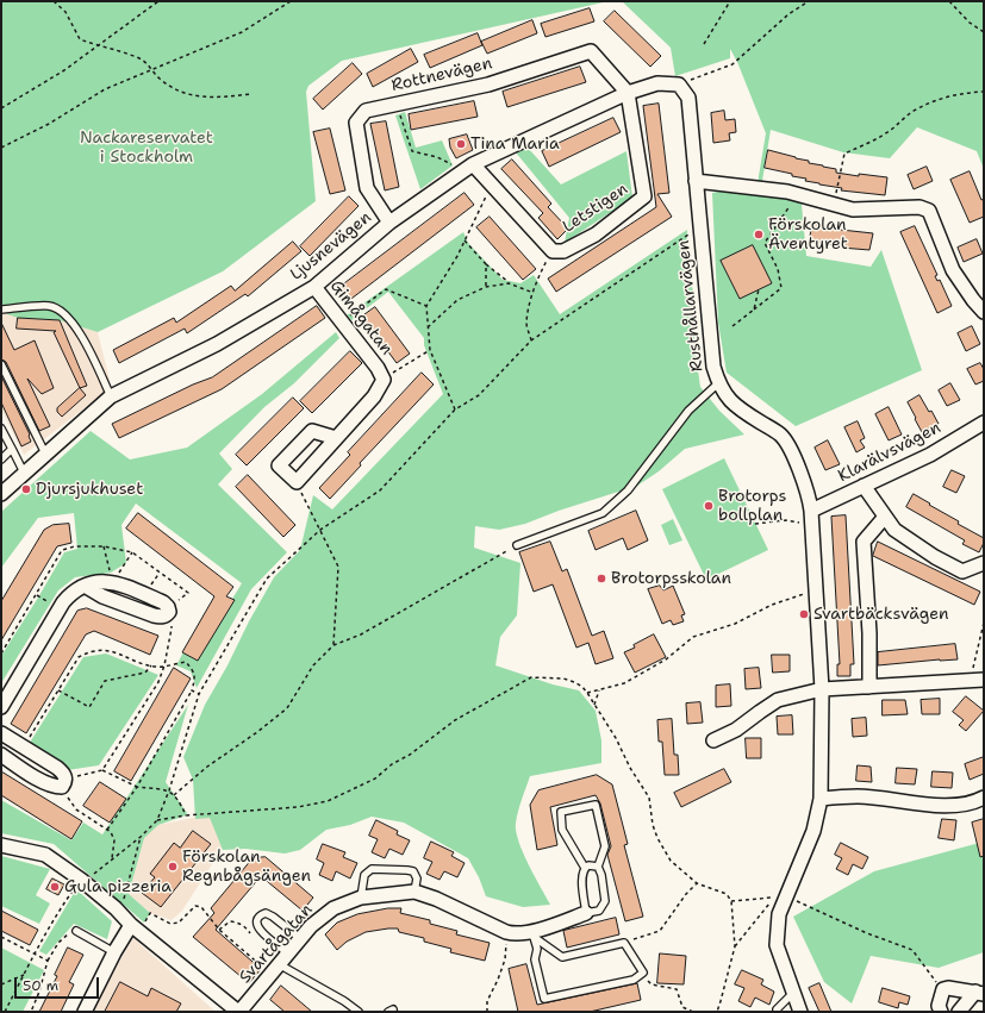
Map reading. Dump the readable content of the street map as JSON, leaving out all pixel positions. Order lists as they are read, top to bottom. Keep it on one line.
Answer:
{"streets":{"street":["Rottnevägen","Letstigen","Ljusnevägen","Rusthållarvägen","Gimågatan","Klarälvsvägen","Svartågatan"]},"crossings":[["Rottnevägen","Letstigen"],["Rottnevägen","Ljusnevägen"],["Letstigen","Ljusnevägen"],["Ljusnevägen","Rusthållarvägen"],["Ljusnevägen","Gimågatan"],["Rusthållarvägen","Klarälvsvägen"]],"parks":["Nackareservatet i Stockholm"],"places":["Tina Maria","Förskolan Äventyret","Djursjukhuset","Brotorps bollplan","Brotorpsskolan","Svartbäcksvägen","Förskolan Regnbågsängen","Gula pizzeria"],"scale_bar":"50 m"}
